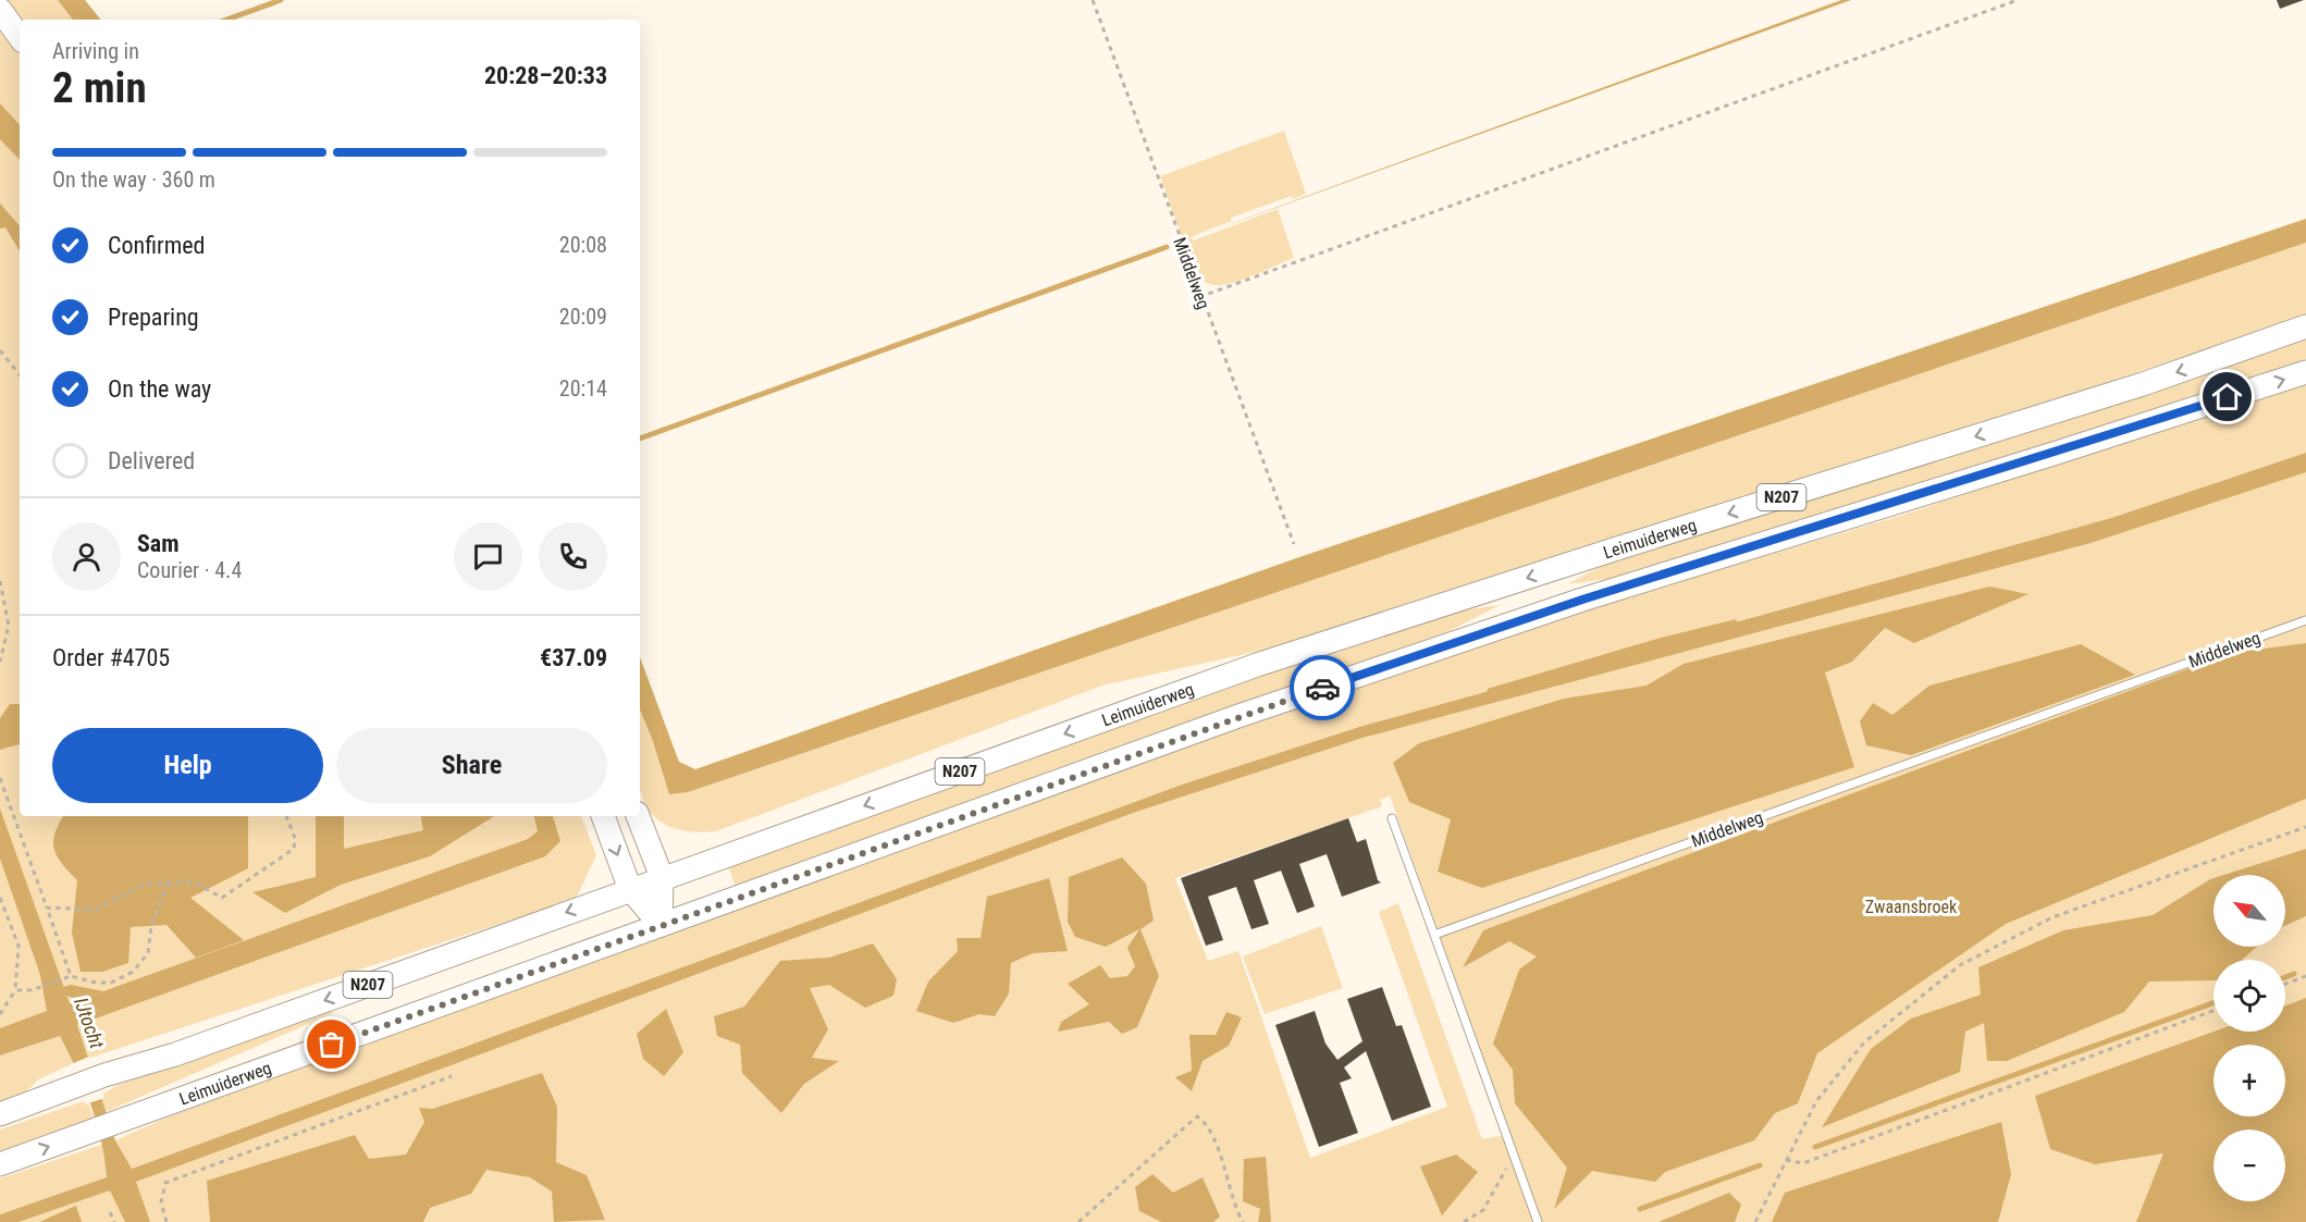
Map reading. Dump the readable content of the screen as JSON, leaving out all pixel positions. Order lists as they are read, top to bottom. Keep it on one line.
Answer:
{"streets":{"main road":["N207","Leimuiderweg"],"lane":["Middelweg"]},"water":["IJtocht"],"parks":["Zwaansbroek"],"north":"top left","page":{"heading":["2 min","Arriving in","20:28–20:33"],"panel":["Sam","Courier · 4.4","Order #4705","€37.09"],"bar":"On the way · 360 m","list":[["Confirmed","20:08"],["Preparing","20:09"],["On the way","20:14"],"Delivered"],"buttons":["Help","Share"],"map_buttons":["+","−"]}}
